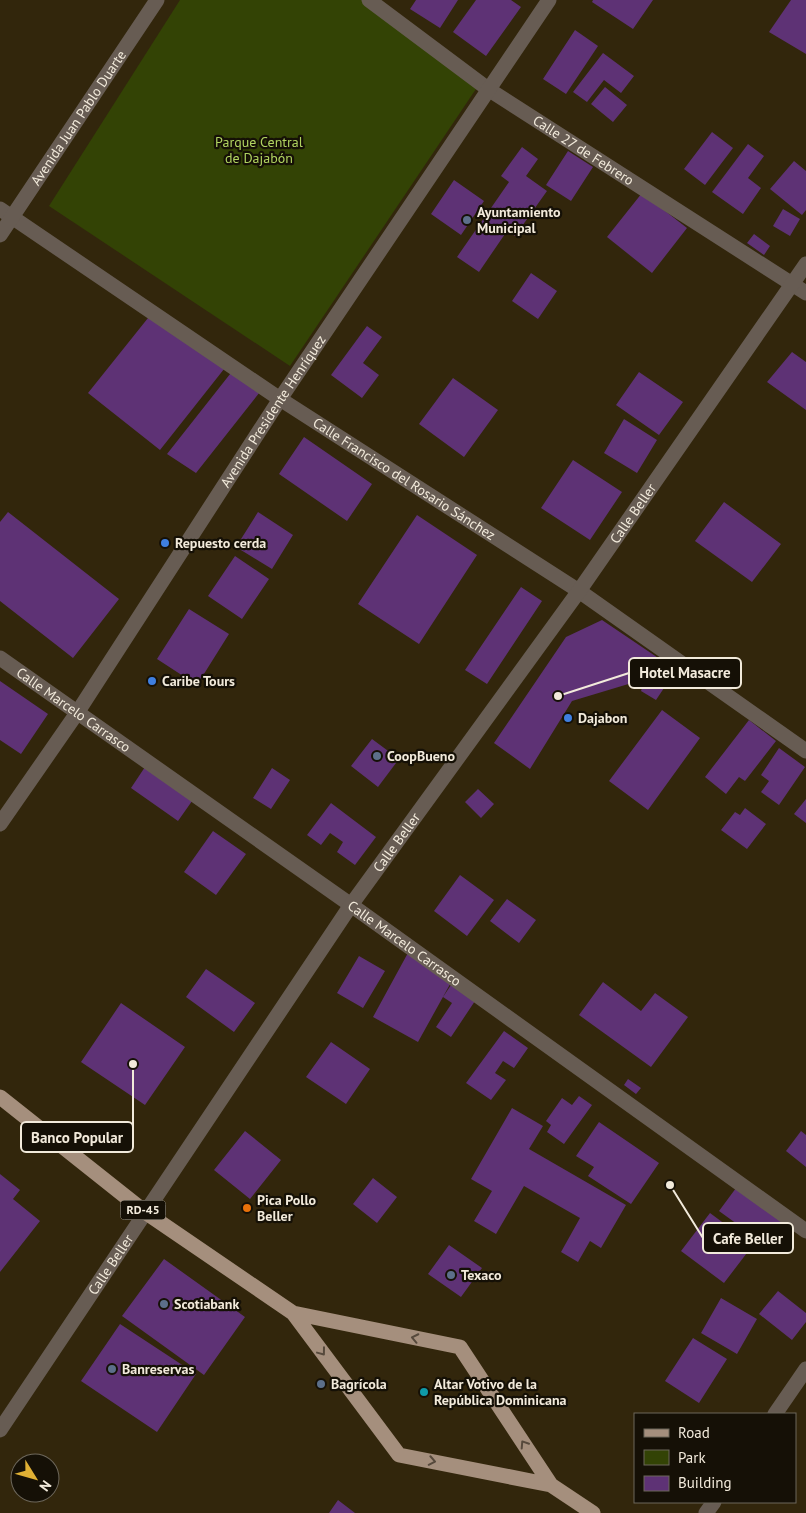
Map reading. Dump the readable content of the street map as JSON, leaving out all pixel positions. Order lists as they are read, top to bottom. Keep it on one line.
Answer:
{"streets":{"main road":["RD-45"],"street":["Avenida Juan Pablo Duarte","Calle 27 de Febrero","Avenida Presidente Henríquez","Calle Francisco del Rosario Sánchez","Calle Beller","Calle Marcelo Carrasco"]},"crossings":[["Avenida Juan Pablo Duarte","Calle Francisco del Rosario Sánchez"],["Calle 27 de Febrero","Avenida Presidente Henríquez"],["Calle 27 de Febrero","Calle Beller"],["Avenida Presidente Henríquez","Calle Francisco del Rosario Sánchez"],["Avenida Presidente Henríquez","Calle Marcelo Carrasco"],["Calle Francisco del Rosario Sánchez","Calle Beller"],["Calle Beller","Calle Marcelo Carrasco"],["Calle Beller","RD-45"]],"parks":["Parque Central de Dajabón"],"places":["Ayuntamiento Municipal","Repuesto cerda","Caribe Tours","Hotel Masacre","Dajabon","CoopBueno","Banco Popular","Cafe Beller","Pica Pollo Beller","Texaco","Scotiabank","Banreservas","Bagrícola","Altar Votivo de la República Dominicana"],"legend":["Road","Park","Building"],"north":"bottom right"}
